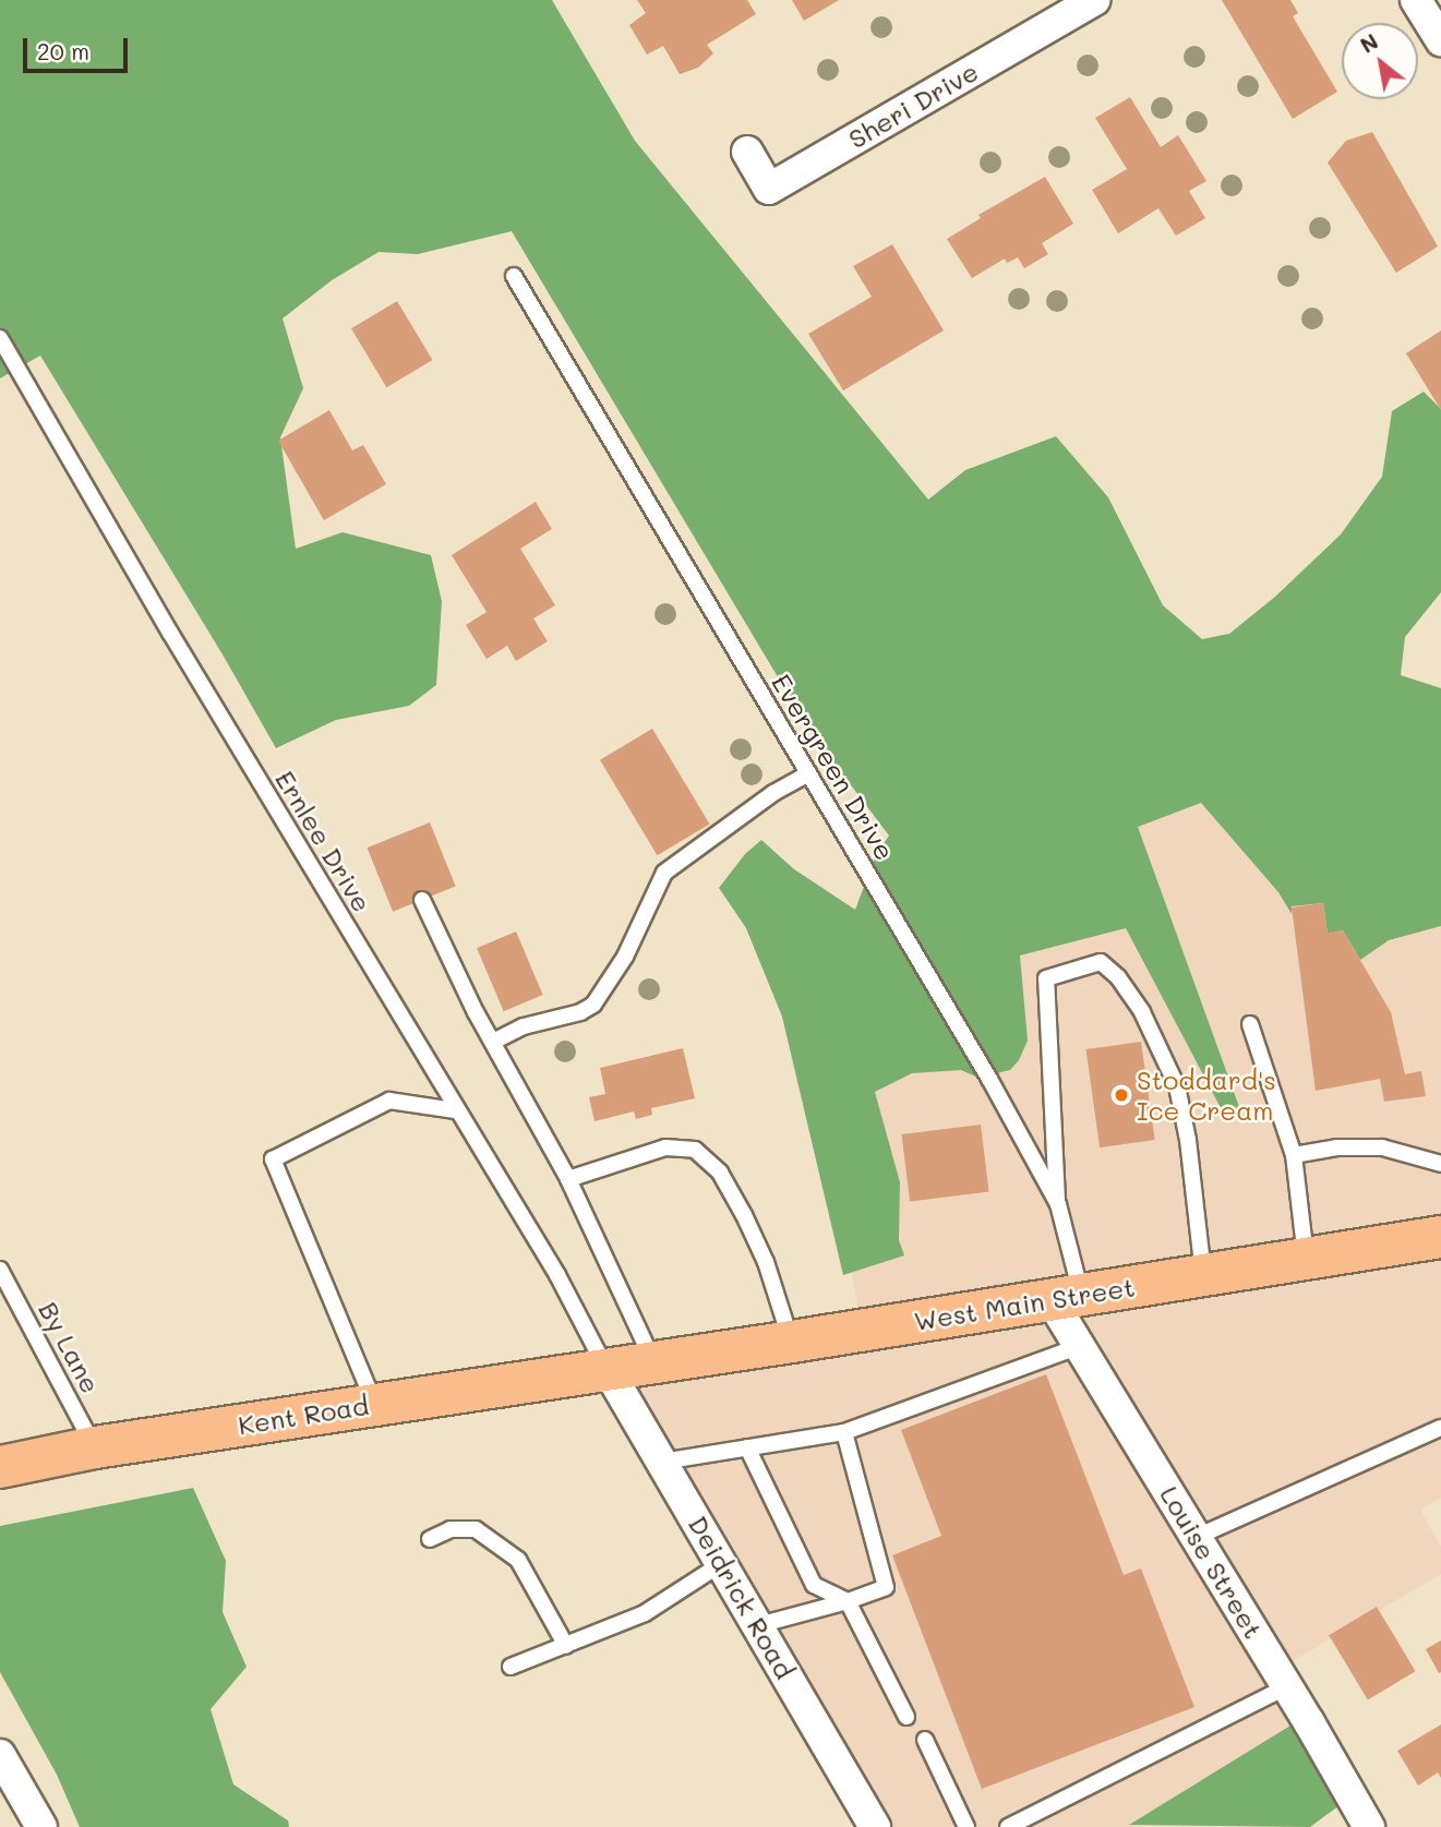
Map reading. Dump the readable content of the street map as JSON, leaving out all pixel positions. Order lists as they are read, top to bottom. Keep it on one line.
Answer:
{"streets":{"main road":["West Main Street","Kent Road"],"street":["Sheri Drive","Louise Street","Deidrick Road"],"lane":["Evergreen Drive","Ernlee Drive","By Lane"]},"crossings":[["Evergreen Drive","West Main Street"],["Evergreen Drive","Louise Street"],["Ernlee Drive","West Main Street"],["Ernlee Drive","Kent Road"],["Ernlee Drive","Deidrick Road"],["West Main Street","Kent Road"],["West Main Street","Louise Street"],["West Main Street","Deidrick Road"],["By Lane","Kent Road"],["Kent Road","Deidrick Road"]],"places":["Stoddard's Ice Cream"],"scale_bar":"20 m","north":"top left"}
